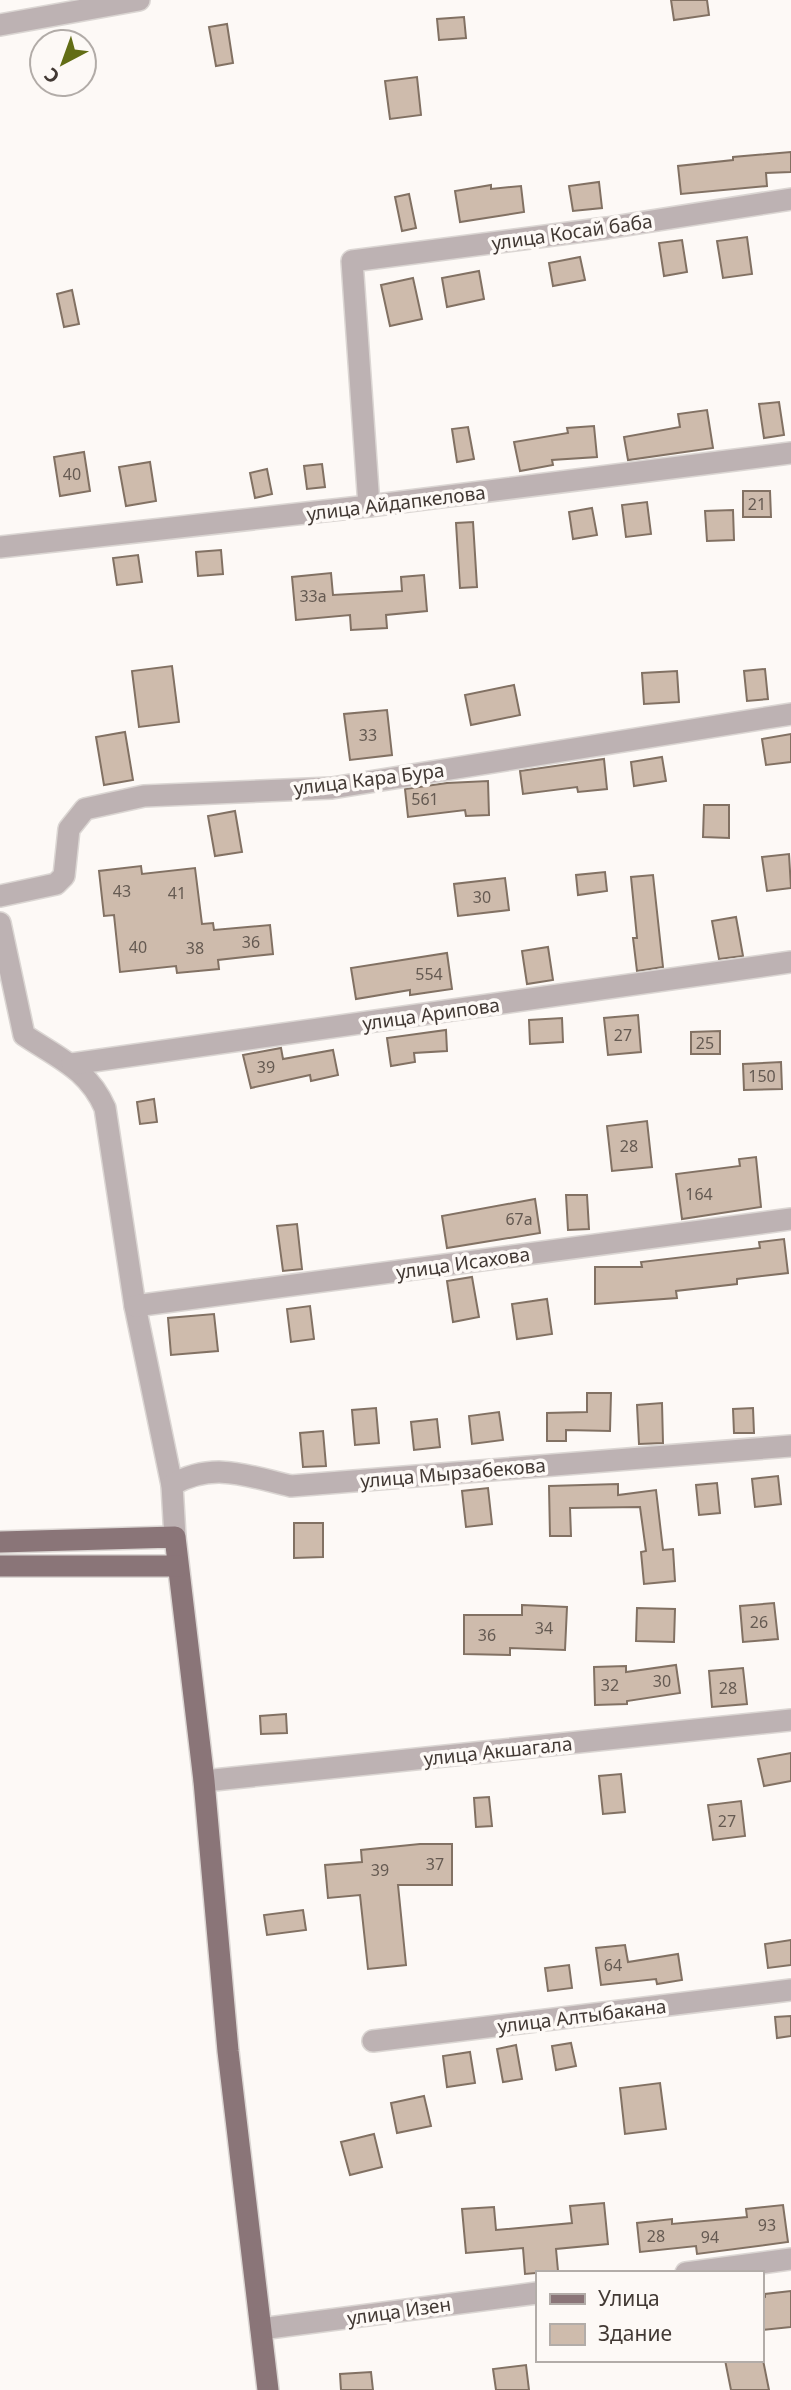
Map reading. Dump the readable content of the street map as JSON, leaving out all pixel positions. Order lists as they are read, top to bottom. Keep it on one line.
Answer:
{"streets":{"street":["улица Косай баба","улица Айдапкелова","улица Кара Бура","улица Арипова","улица Исахова","улица Мырзабекова","улица Акшагала","улица Алтыбакана","улица Изен"]},"crossings":[["улица Косай баба","улица Айдапкелова"]],"house_numbers":["40","21","33а","33","561","43","41","30","36","40","38","554","27","25","39","150","28","164","67а","26","34","36","30","32","28","27","37","39","64","93","28","94"],"legend":["Улица","Здание"],"north":"bottom left"}
